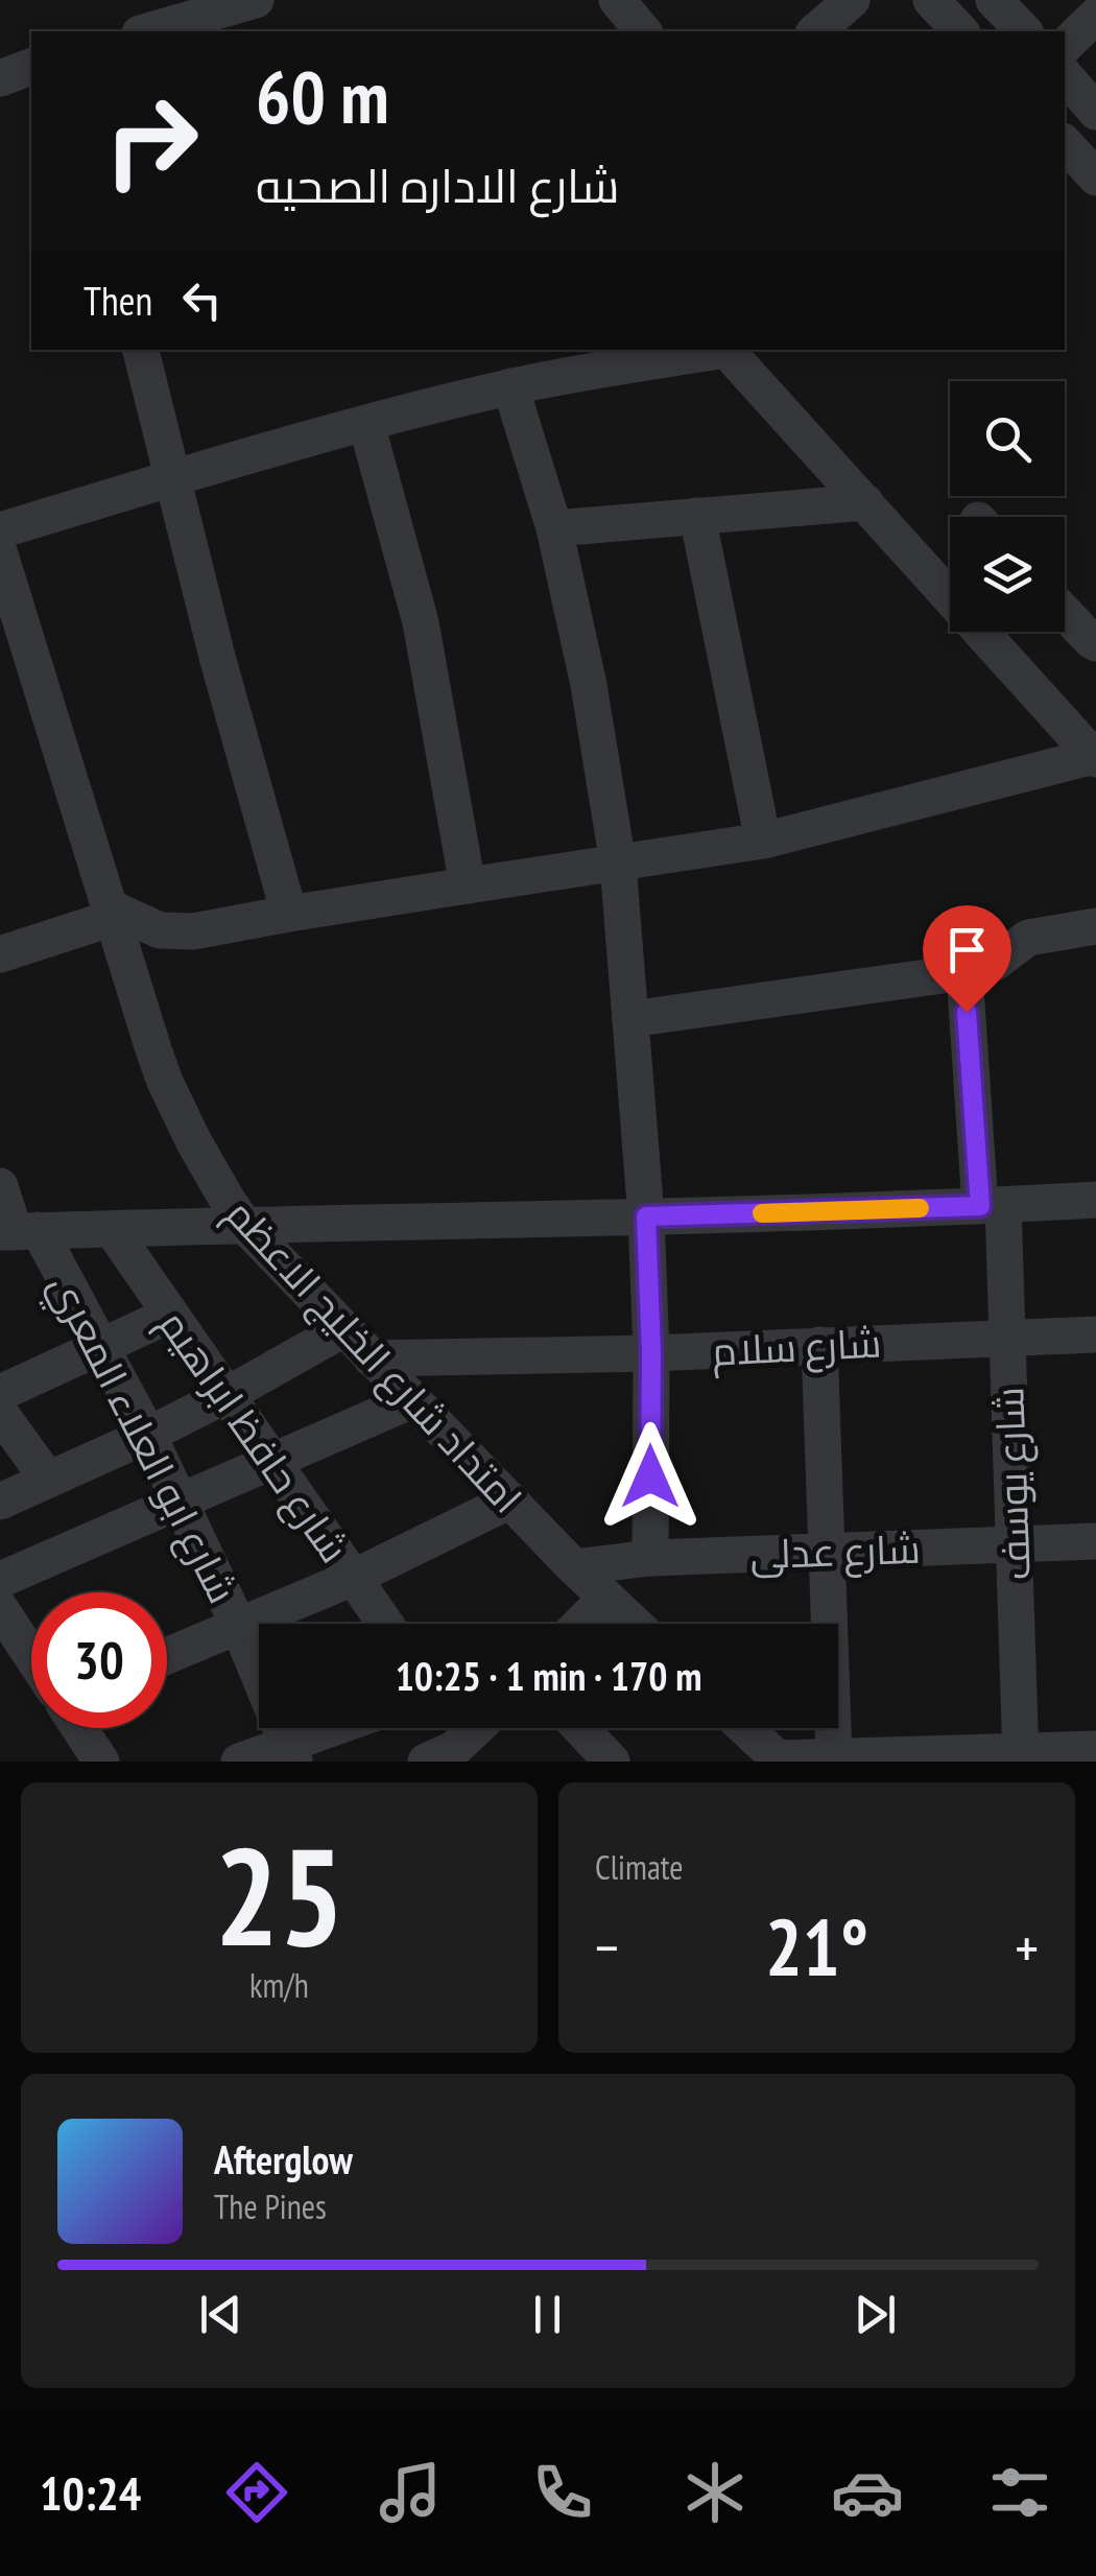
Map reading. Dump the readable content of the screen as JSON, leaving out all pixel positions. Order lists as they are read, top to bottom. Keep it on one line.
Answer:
{"streets":{"street":["شارع سلام","امتداد شارع الخليج الاعظم","شارع حافظ ابراهيم","شارع ابو العلاء المعري","شارع يوسف","شارع عدلى"]},"crossings":[["شارع سلام","امتداد شارع الخليج الاعظم"],["شارع سلام","شارع يوسف"],["امتداد شارع الخليج الاعظم","شارع عدلى"],["شارع يوسف","شارع عدلى"]],"page":{"turn":["60 m","شارع الاداره الصحيه"],"then":"Then","limit":"30","trip":"10:25 · 1 min · 170 m","tile":[["25","km/h"],"Climate"],"heat":["−","21°","+"],"song":["Afterglow","The Pines"],"tabs":"10:24"}}
